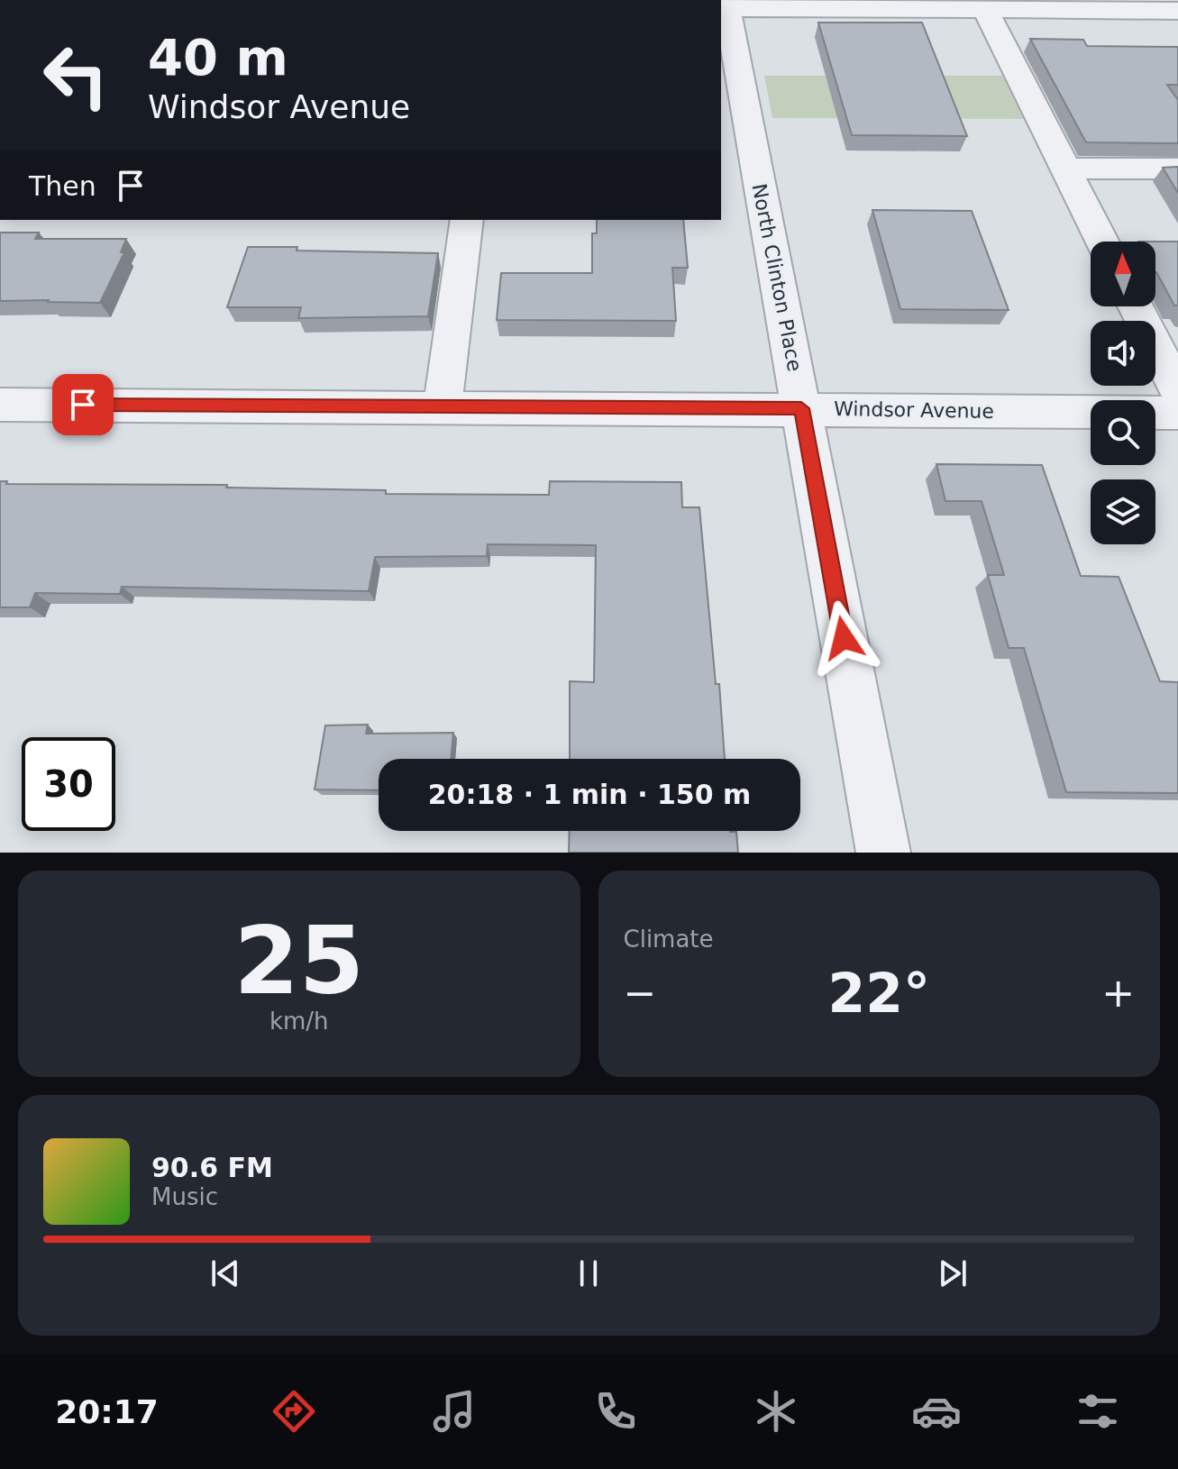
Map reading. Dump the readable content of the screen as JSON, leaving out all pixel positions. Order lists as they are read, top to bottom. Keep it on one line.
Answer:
{"streets":{"street":["North Clinton Place","Windsor Avenue"]},"crossings":[["North Clinton Place","Windsor Avenue"]],"north":"top","page":{"turn":["40 m","Windsor Avenue"],"then":"Then","limit":"30","trip":"20:18 · 1 min · 150 m","tile":[["25","km/h"],"Climate"],"heat":["−","22°","+"],"song":["90.6 FM","Music"],"tabs":"20:17"}}
